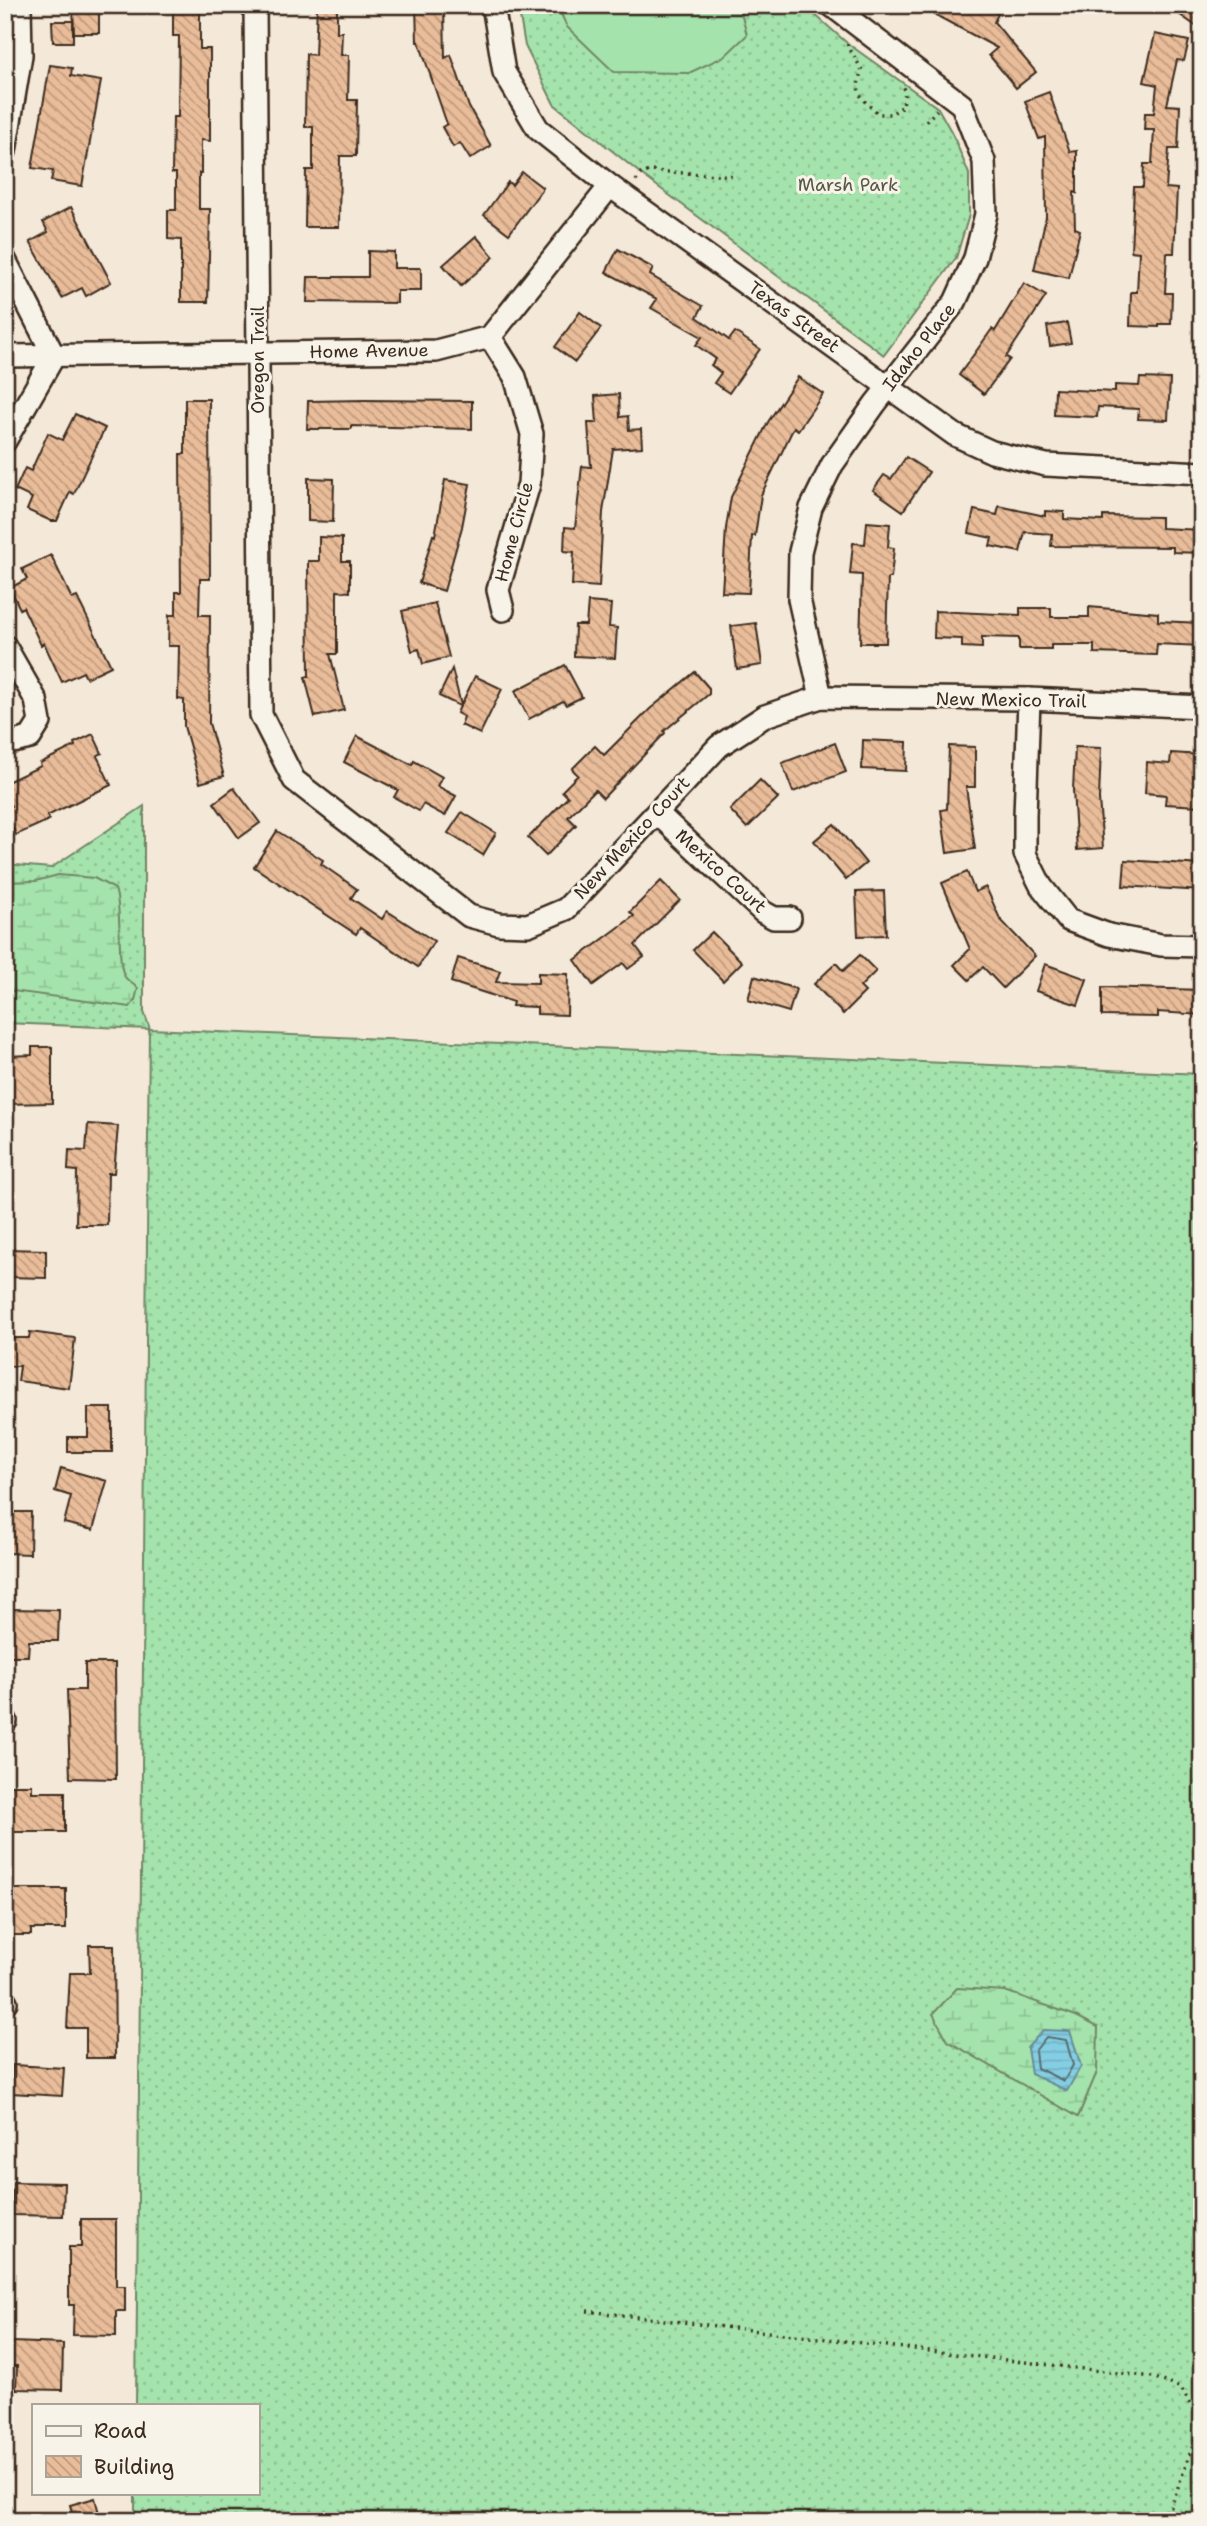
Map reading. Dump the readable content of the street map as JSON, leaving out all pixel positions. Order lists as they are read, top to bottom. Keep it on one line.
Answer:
{"streets":{"street":["Texas Street","Idaho Place","Home Avenue","Oregon Trail","Home Circle","New Mexico Trail","New Mexico Court","Mexico Court"]},"crossings":[["Texas Street","Idaho Place"],["Idaho Place","New Mexico Trail"],["Idaho Place","New Mexico Court"],["Home Avenue","Oregon Trail"],["Home Avenue","Home Circle"],["Oregon Trail","New Mexico Court"],["New Mexico Trail","New Mexico Court"],["New Mexico Court","Mexico Court"]],"parks":["Marsh Park"],"legend":["Road","Building"]}
